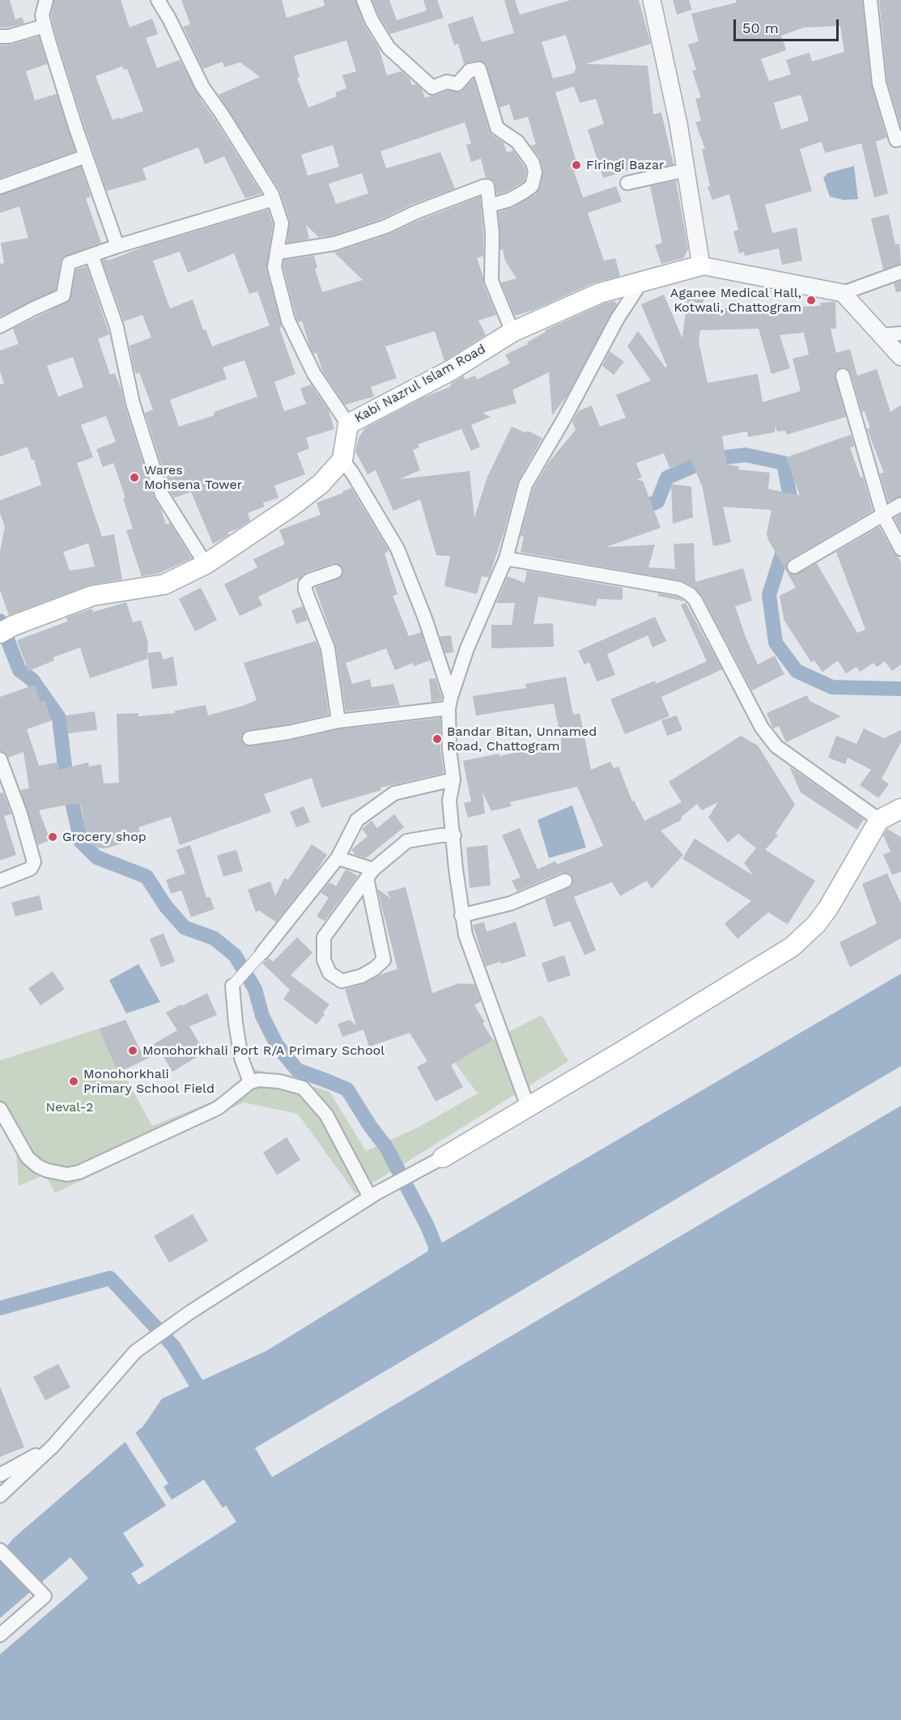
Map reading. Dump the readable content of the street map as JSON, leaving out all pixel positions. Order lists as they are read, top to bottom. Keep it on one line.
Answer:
{"streets":{"main road":["Kabi Nazrul Islam Road"]},"parks":["Neval-2"],"places":["Firingi Bazar","Aganee Medical Hall, Kotwali, Chattogram","Wares Mohsena Tower","Bandar Bitan, Unnamed Road, Chattogram","Grocery shop","Monohorkhali Port R/A Primary School","Monohorkhali Primary School Field"],"scale_bar":"50 m"}
